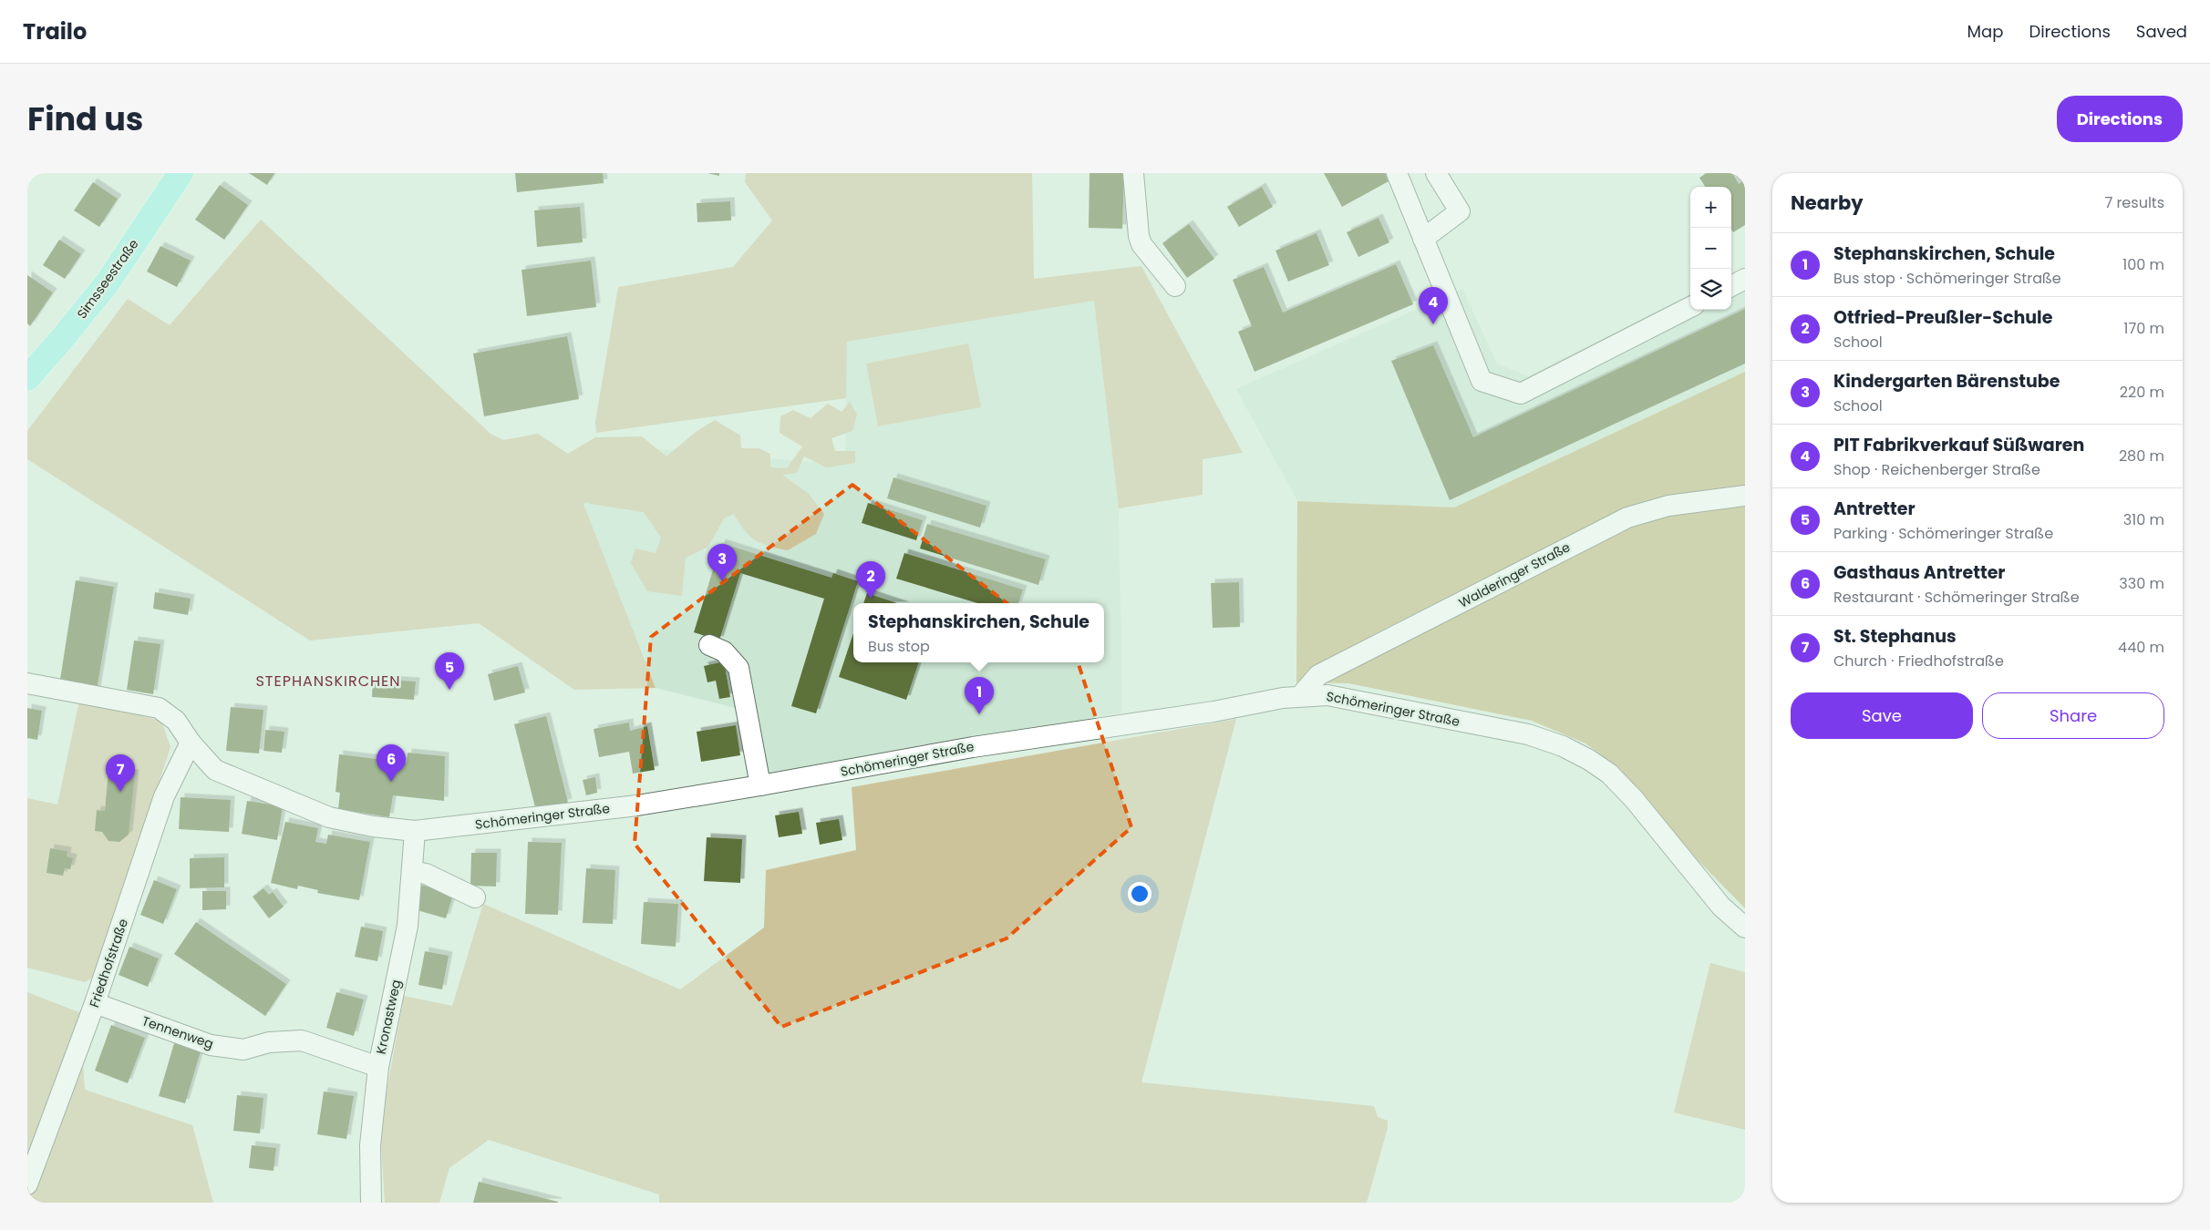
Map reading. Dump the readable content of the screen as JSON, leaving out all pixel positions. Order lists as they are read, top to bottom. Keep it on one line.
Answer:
{"streets":{"main road":["Simsseestraße"],"street":["Walderinger Straße","Schömeringer Straße","Friedhofstraße","Kronastweg","Tennenweg"]},"crossings":[["Walderinger Straße","Schömeringer Straße"],["Schömeringer Straße","Friedhofstraße"],["Schömeringer Straße","Kronastweg"],["Friedhofstraße","Tennenweg"],["Kronastweg","Tennenweg"]],"districts":["STEPHANSKIRCHEN"],"page":{"header":"Trailo","nav":["Map","Directions","Saved"],"title":"Find us","buttons":["Directions",["Save","Share"]],"heading":["Nearby","7 results"],"map_buttons":["+","−"],"list":[{"mark":"1","name":"Stephanskirchen, Schule","note":"Bus stop · Schömeringer Straße","value":"100 m"},{"mark":"2","name":"Otfried-Preußler-Schule","note":"School","value":"170 m"},{"mark":"3","name":"Kindergarten Bärenstube","note":"School","value":"220 m"},{"mark":"4","name":"PIT Fabrikverkauf Süßwaren","note":"Shop · Reichenberger Straße","value":"280 m"},{"mark":"5","name":"Antretter","note":"Parking · Schömeringer Straße","value":"310 m"},{"mark":"6","name":"Gasthaus Antretter","note":"Restaurant · Schömeringer Straße","value":"330 m"},{"mark":"7","name":"St. Stephanus","note":"Church · Friedhofstraße","value":"440 m"}],"pins":["4","3","2","5","1","6","7"],"popup":["Stephanskirchen, Schule","Bus stop"]}}
